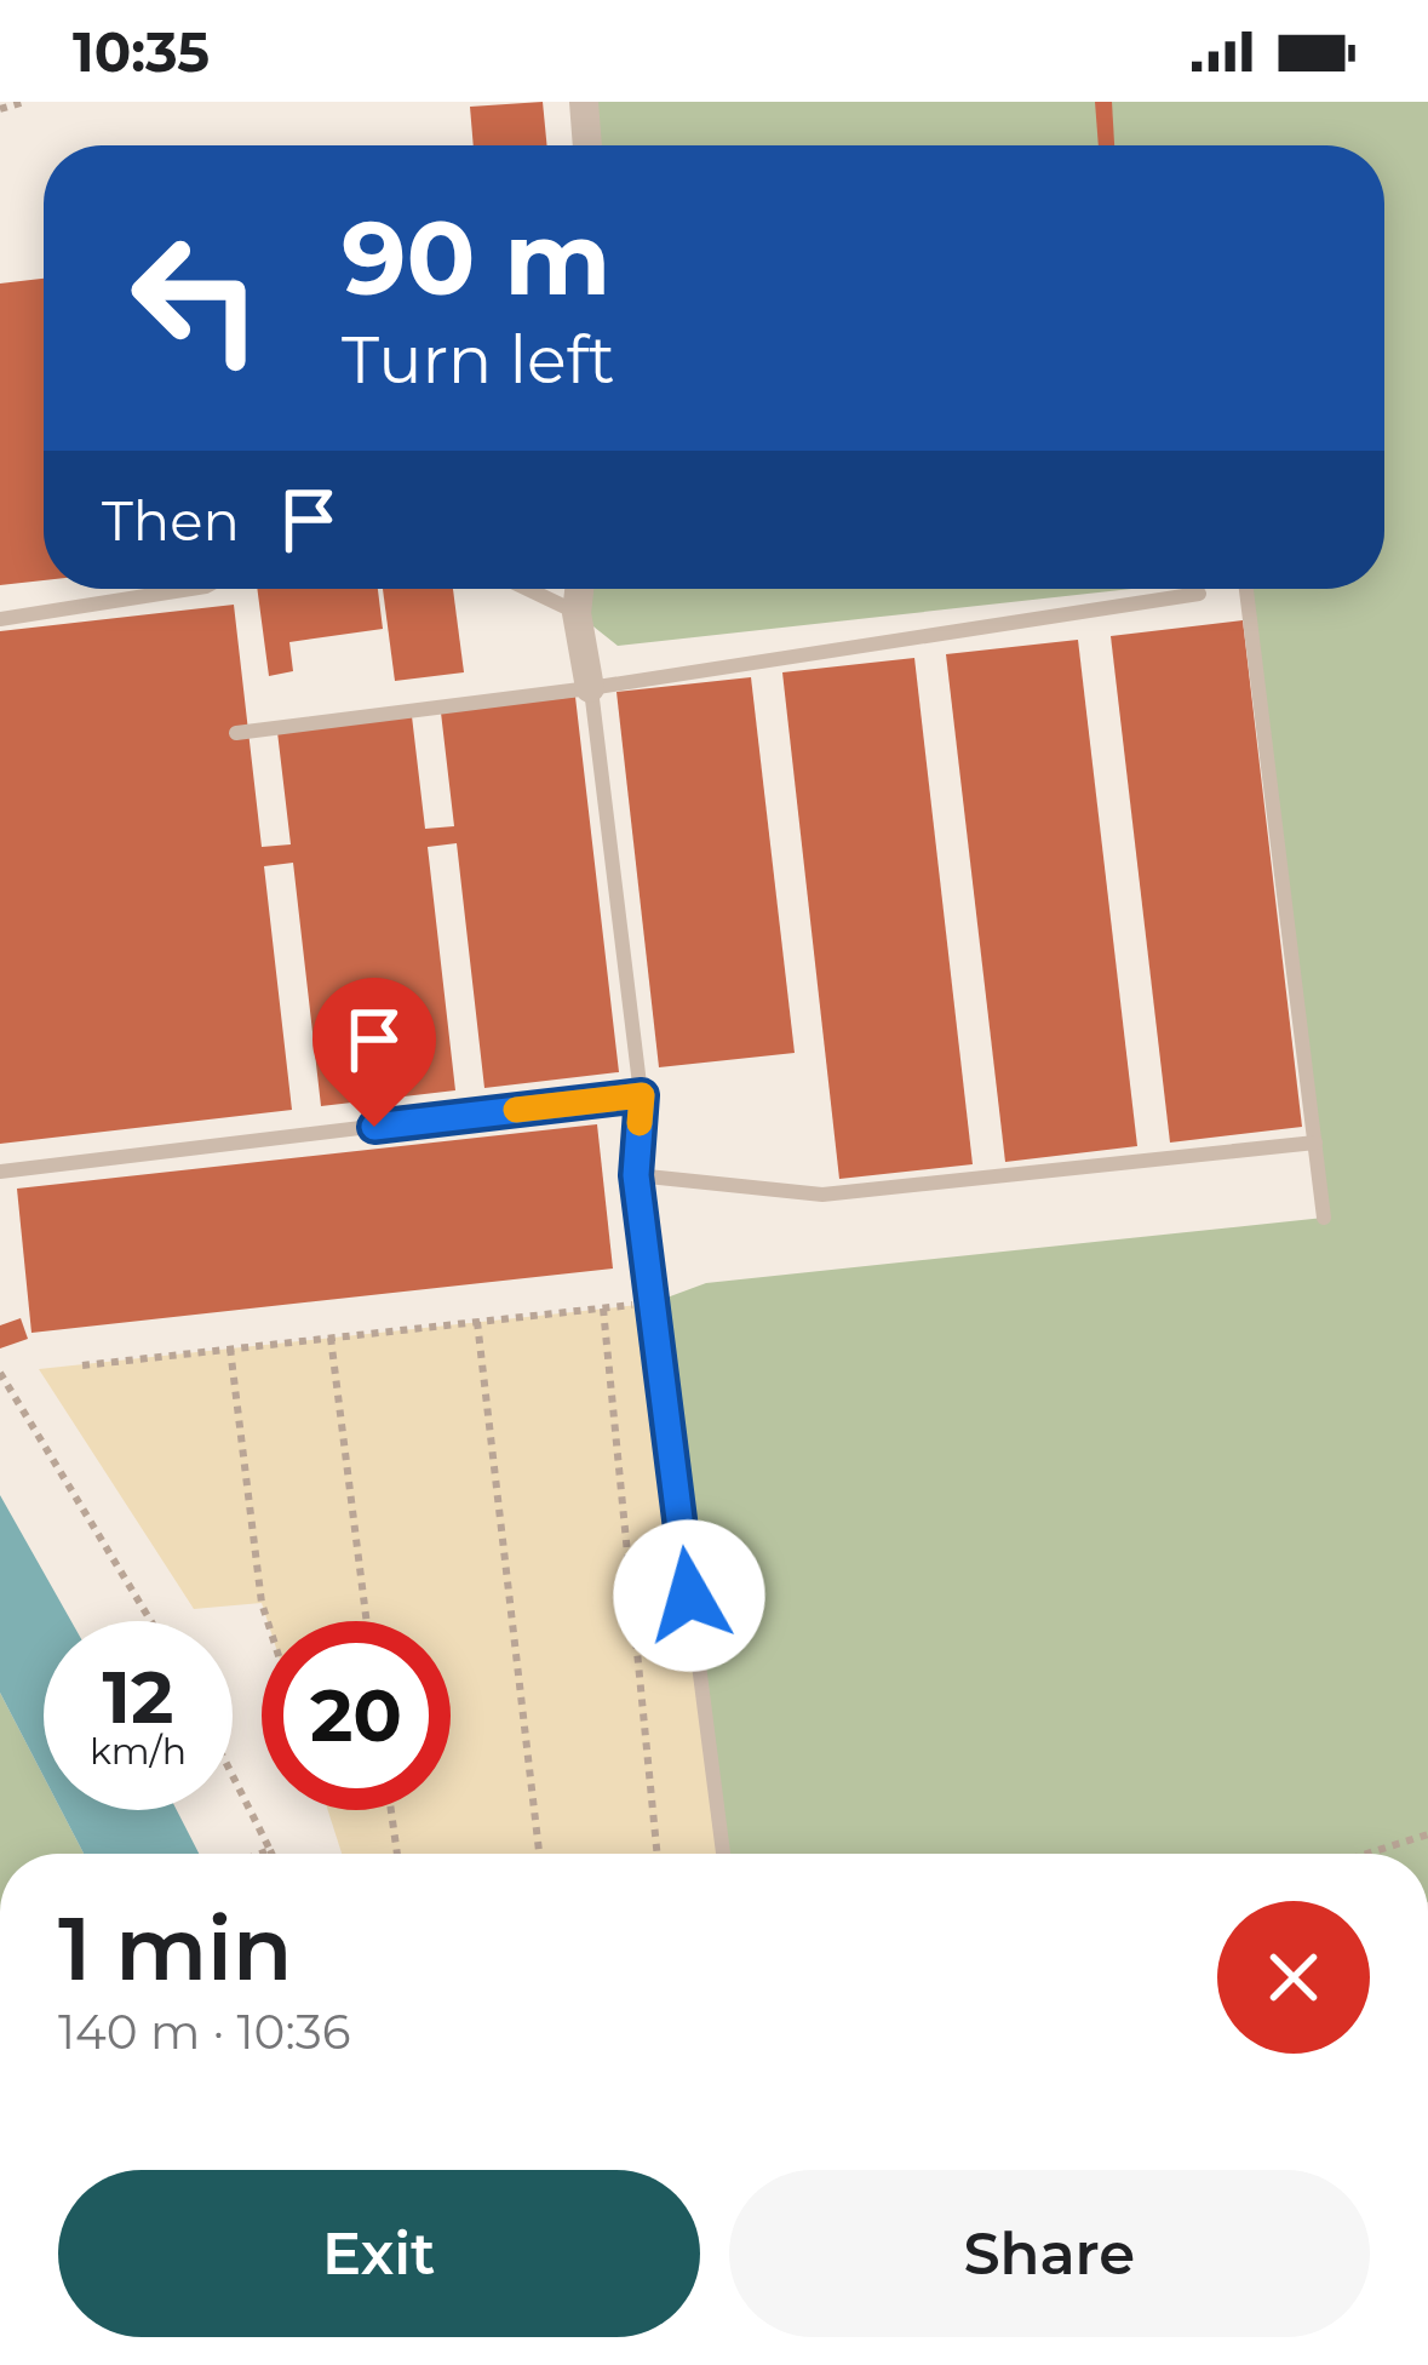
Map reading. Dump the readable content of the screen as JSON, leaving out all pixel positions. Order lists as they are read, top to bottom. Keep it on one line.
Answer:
{"page":{"status":"10:35","turn":["90 m","Turn left"],"then":"Then","speed":"12 km/h","limit":"20","heading":["1 min","140 m · 10:36"],"buttons":["Exit","Share"]}}
